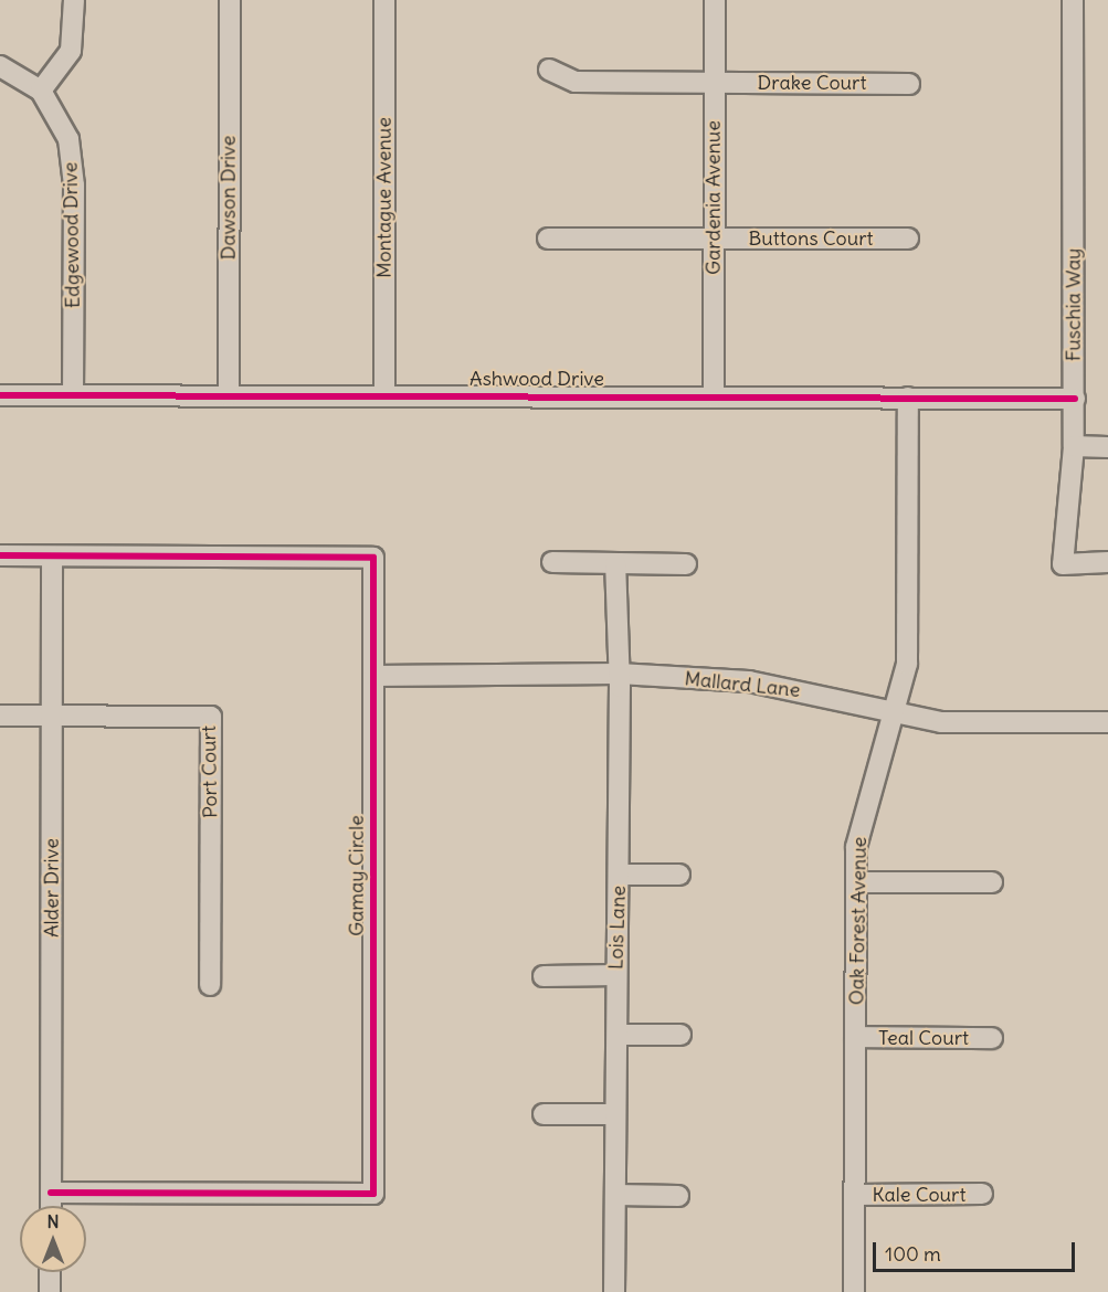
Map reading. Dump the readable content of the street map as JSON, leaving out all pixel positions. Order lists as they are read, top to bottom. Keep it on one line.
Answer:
{"streets":{"street":["Drake Court","Dawson Drive","Montague Avenue","Gardenia Avenue","Edgewood Drive","Buttons Court","Fuschia Way","Ashwood Drive","Mallard Lane","Port Court","Gamay Circle","Alder Drive","Oak Forest Avenue","Lois Lane","Teal Court","Kale Court"]},"crossings":[["Drake Court","Gardenia Avenue"],["Dawson Drive","Ashwood Drive"],["Montague Avenue","Ashwood Drive"],["Gardenia Avenue","Buttons Court"],["Gardenia Avenue","Ashwood Drive"],["Edgewood Drive","Ashwood Drive"],["Fuschia Way","Ashwood Drive"],["Ashwood Drive","Oak Forest Avenue"],["Mallard Lane","Gamay Circle"],["Mallard Lane","Oak Forest Avenue"],["Mallard Lane","Lois Lane"],["Port Court","Alder Drive"],["Gamay Circle","Alder Drive"],["Oak Forest Avenue","Teal Court"],["Oak Forest Avenue","Kale Court"]],"scale_bar":"100 m","north":"top"}
